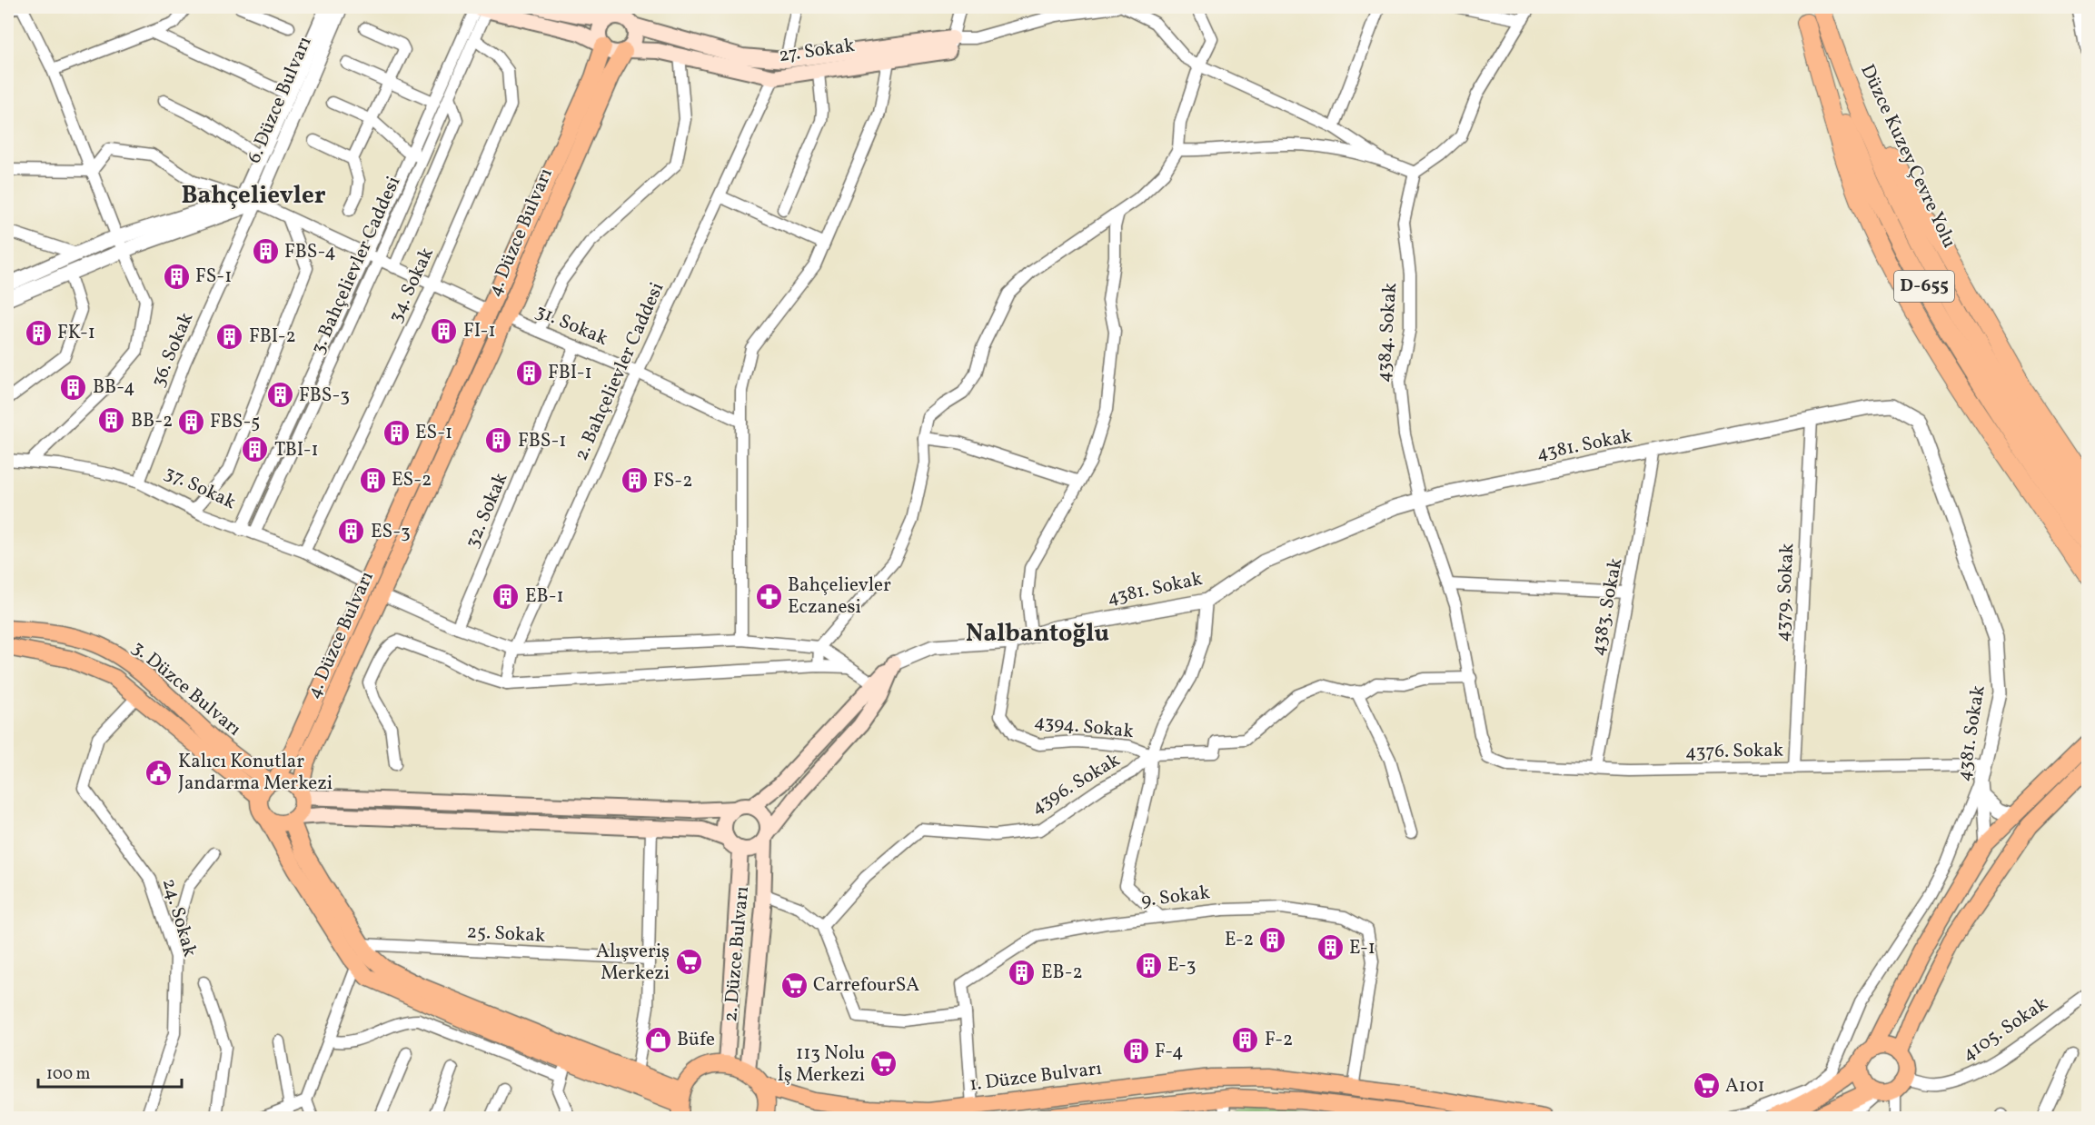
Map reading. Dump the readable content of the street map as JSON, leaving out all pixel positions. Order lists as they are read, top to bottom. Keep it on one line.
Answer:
{"streets":{"highway":["Düzce Kuzey Çevre Yolu","D-655"],"main road":["27. Sokak","4. Düzce Bulvarı","3. Düzce Bulvarı","2. Düzce Bulvarı","1. Düzce Bulvarı"],"street":["6. Düzce Bulvarı","3. Bahçelievler Caddesi","34. Sokak","31. Sokak","4384. Sokak","36. Sokak","2. Bahçelievler Caddesi","4381. Sokak","37. Sokak","32. Sokak","4379. Sokak","4383. Sokak","4394. Sokak","4376. Sokak","4396. Sokak","9. Sokak","24. Sokak","25. Sokak","4105. Sokak"]},"crossings":[["27. Sokak","4. Düzce Bulvarı"],["27. Sokak","2. Bahçelievler Caddesi"],["6. Düzce Bulvarı","36. Sokak"],["4. Düzce Bulvarı","31. Sokak"],["4. Düzce Bulvarı","37. Sokak"],["4. Düzce Bulvarı","3. Düzce Bulvarı"],["3. Bahçelievler Caddesi","34. Sokak"],["3. Bahçelievler Caddesi","37. Sokak"],["34. Sokak","37. Sokak"],["31. Sokak","2. Bahçelievler Caddesi"],["31. Sokak","32. Sokak"],["4384. Sokak","4381. Sokak"],["4384. Sokak","4376. Sokak"],["36. Sokak","37. Sokak"],["4381. Sokak","4379. Sokak"],["4381. Sokak","4383. Sokak"],["4381. Sokak","4394. Sokak"],["4381. Sokak","4376. Sokak"],["4379. Sokak","4376. Sokak"],["4383. Sokak","4376. Sokak"],["3. Düzce Bulvarı","24. Sokak"],["4394. Sokak","4396. Sokak"],["9. Sokak","1. Düzce Bulvarı"]],"districts":["Bahçelievler","Nalbantoğlu"],"places":{"building":["FBS-4","FS-1","FI-1","FK-1","FBI-2","FBI-1","BB-4","FBS-3","BB-2","FBS-5","ES-1","FBS-1","TBI-1","ES-2","FS-2","ES-3","EB-1","E-2","E-1","E-3","EB-2","F-2","F-4"],"pharmacy":["Bahçelievler Eczanesi"],"public building":["Kalıcı Konutlar Jandarma Merkezi"],"supermarket":["Alışveriş Merkezi","CarrefourSA","113 Nolu İş Merkezi","A101"],"shop":["Büfe"]},"scale_bar":"100 m"}
